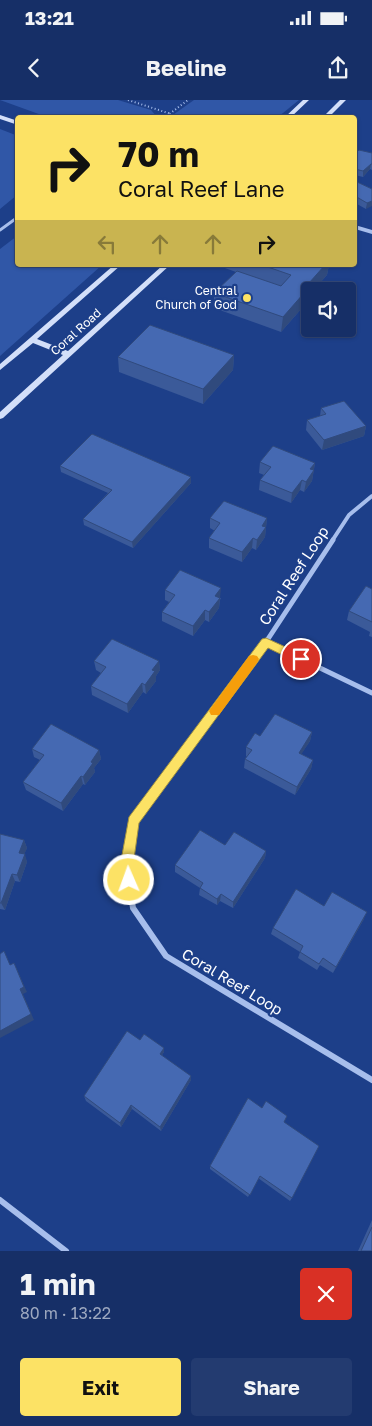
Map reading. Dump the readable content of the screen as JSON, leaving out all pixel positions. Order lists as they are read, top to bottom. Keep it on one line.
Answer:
{"streets":{"main road":["Coral Road"],"street":["Coral Reef Loop"]},"places":["Central Church of God"],"page":{"status":"13:21","header":"Beeline","turn":["70 m","Coral Reef Lane"],"heading":["1 min","80 m · 13:22"],"buttons":["Exit","Share"]}}
